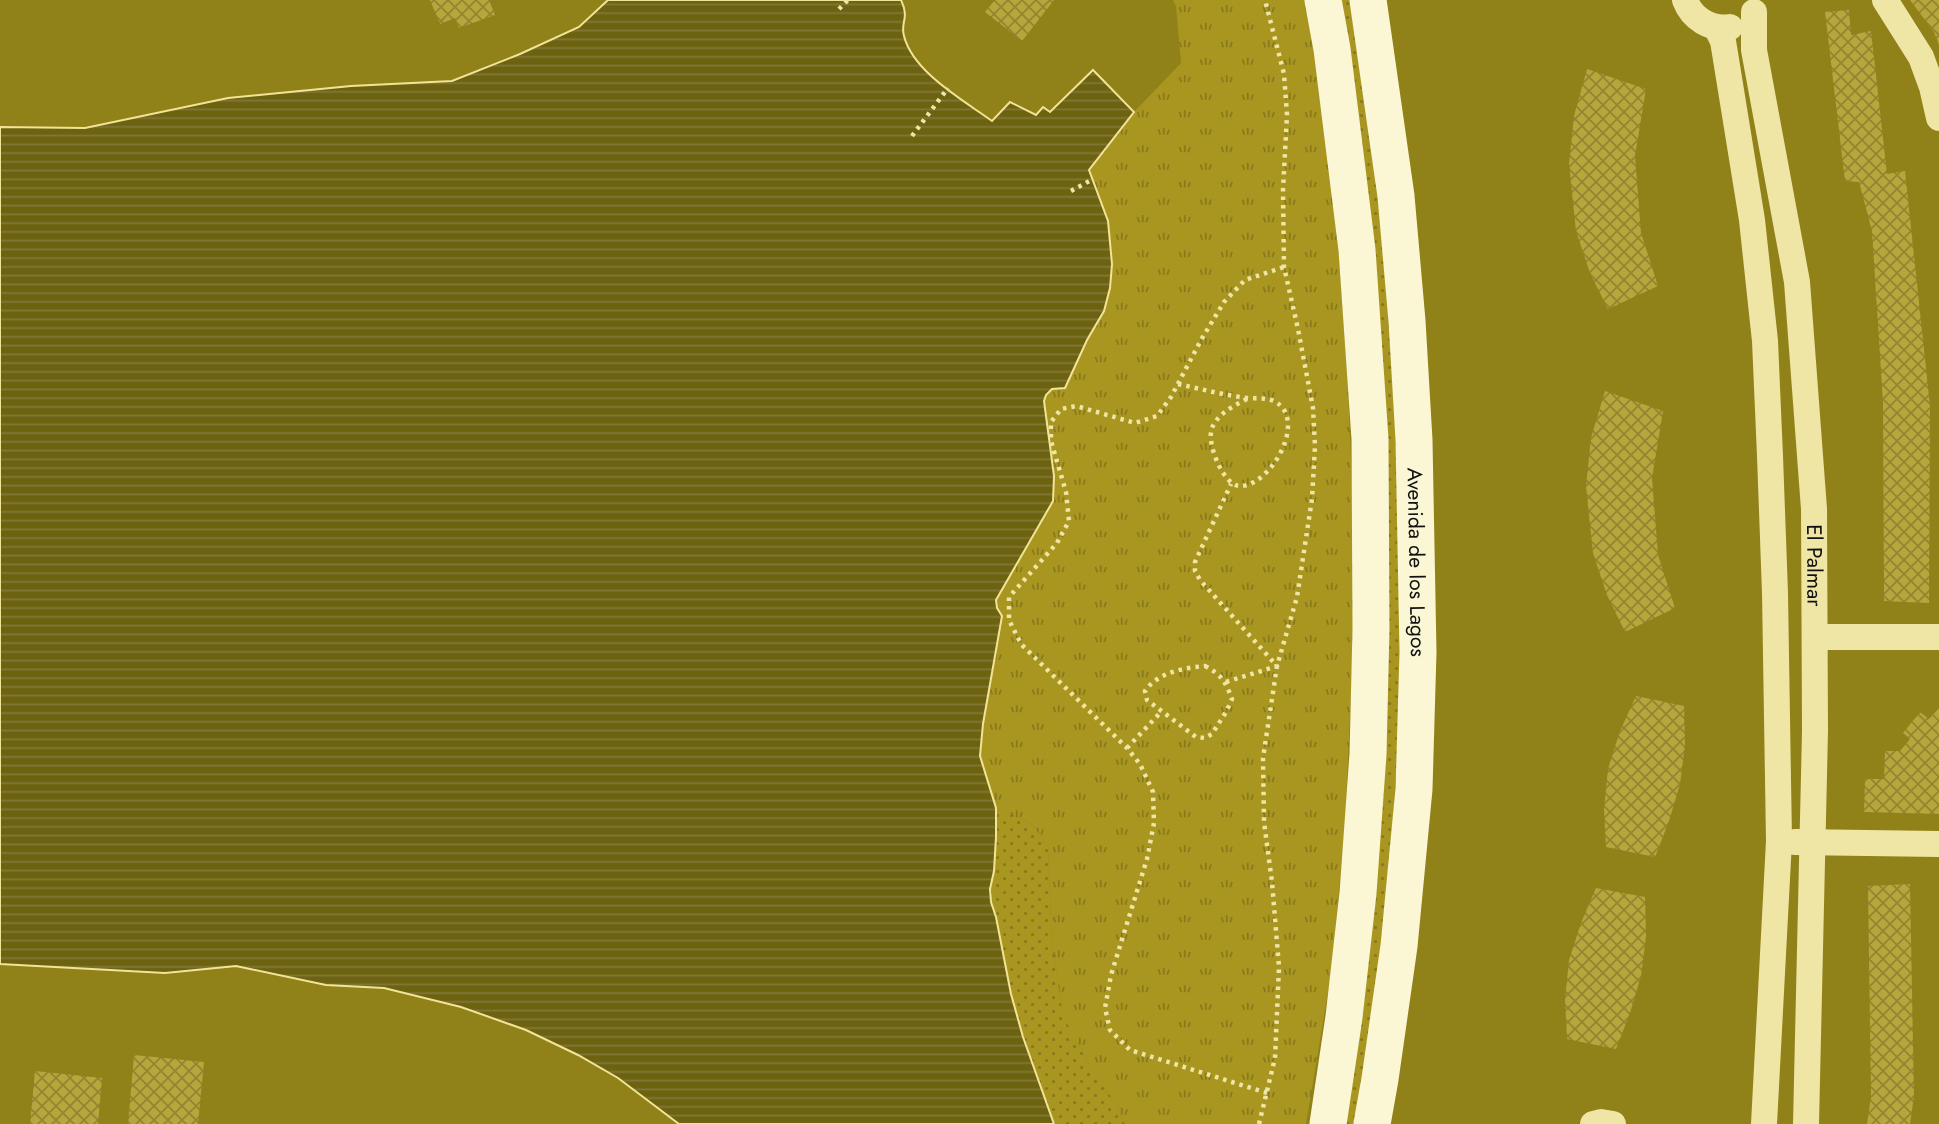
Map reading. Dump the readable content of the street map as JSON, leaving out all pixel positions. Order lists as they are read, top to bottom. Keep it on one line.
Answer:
{"streets":{"street":["Avenida de los Lagos","El Palmar"]}}
